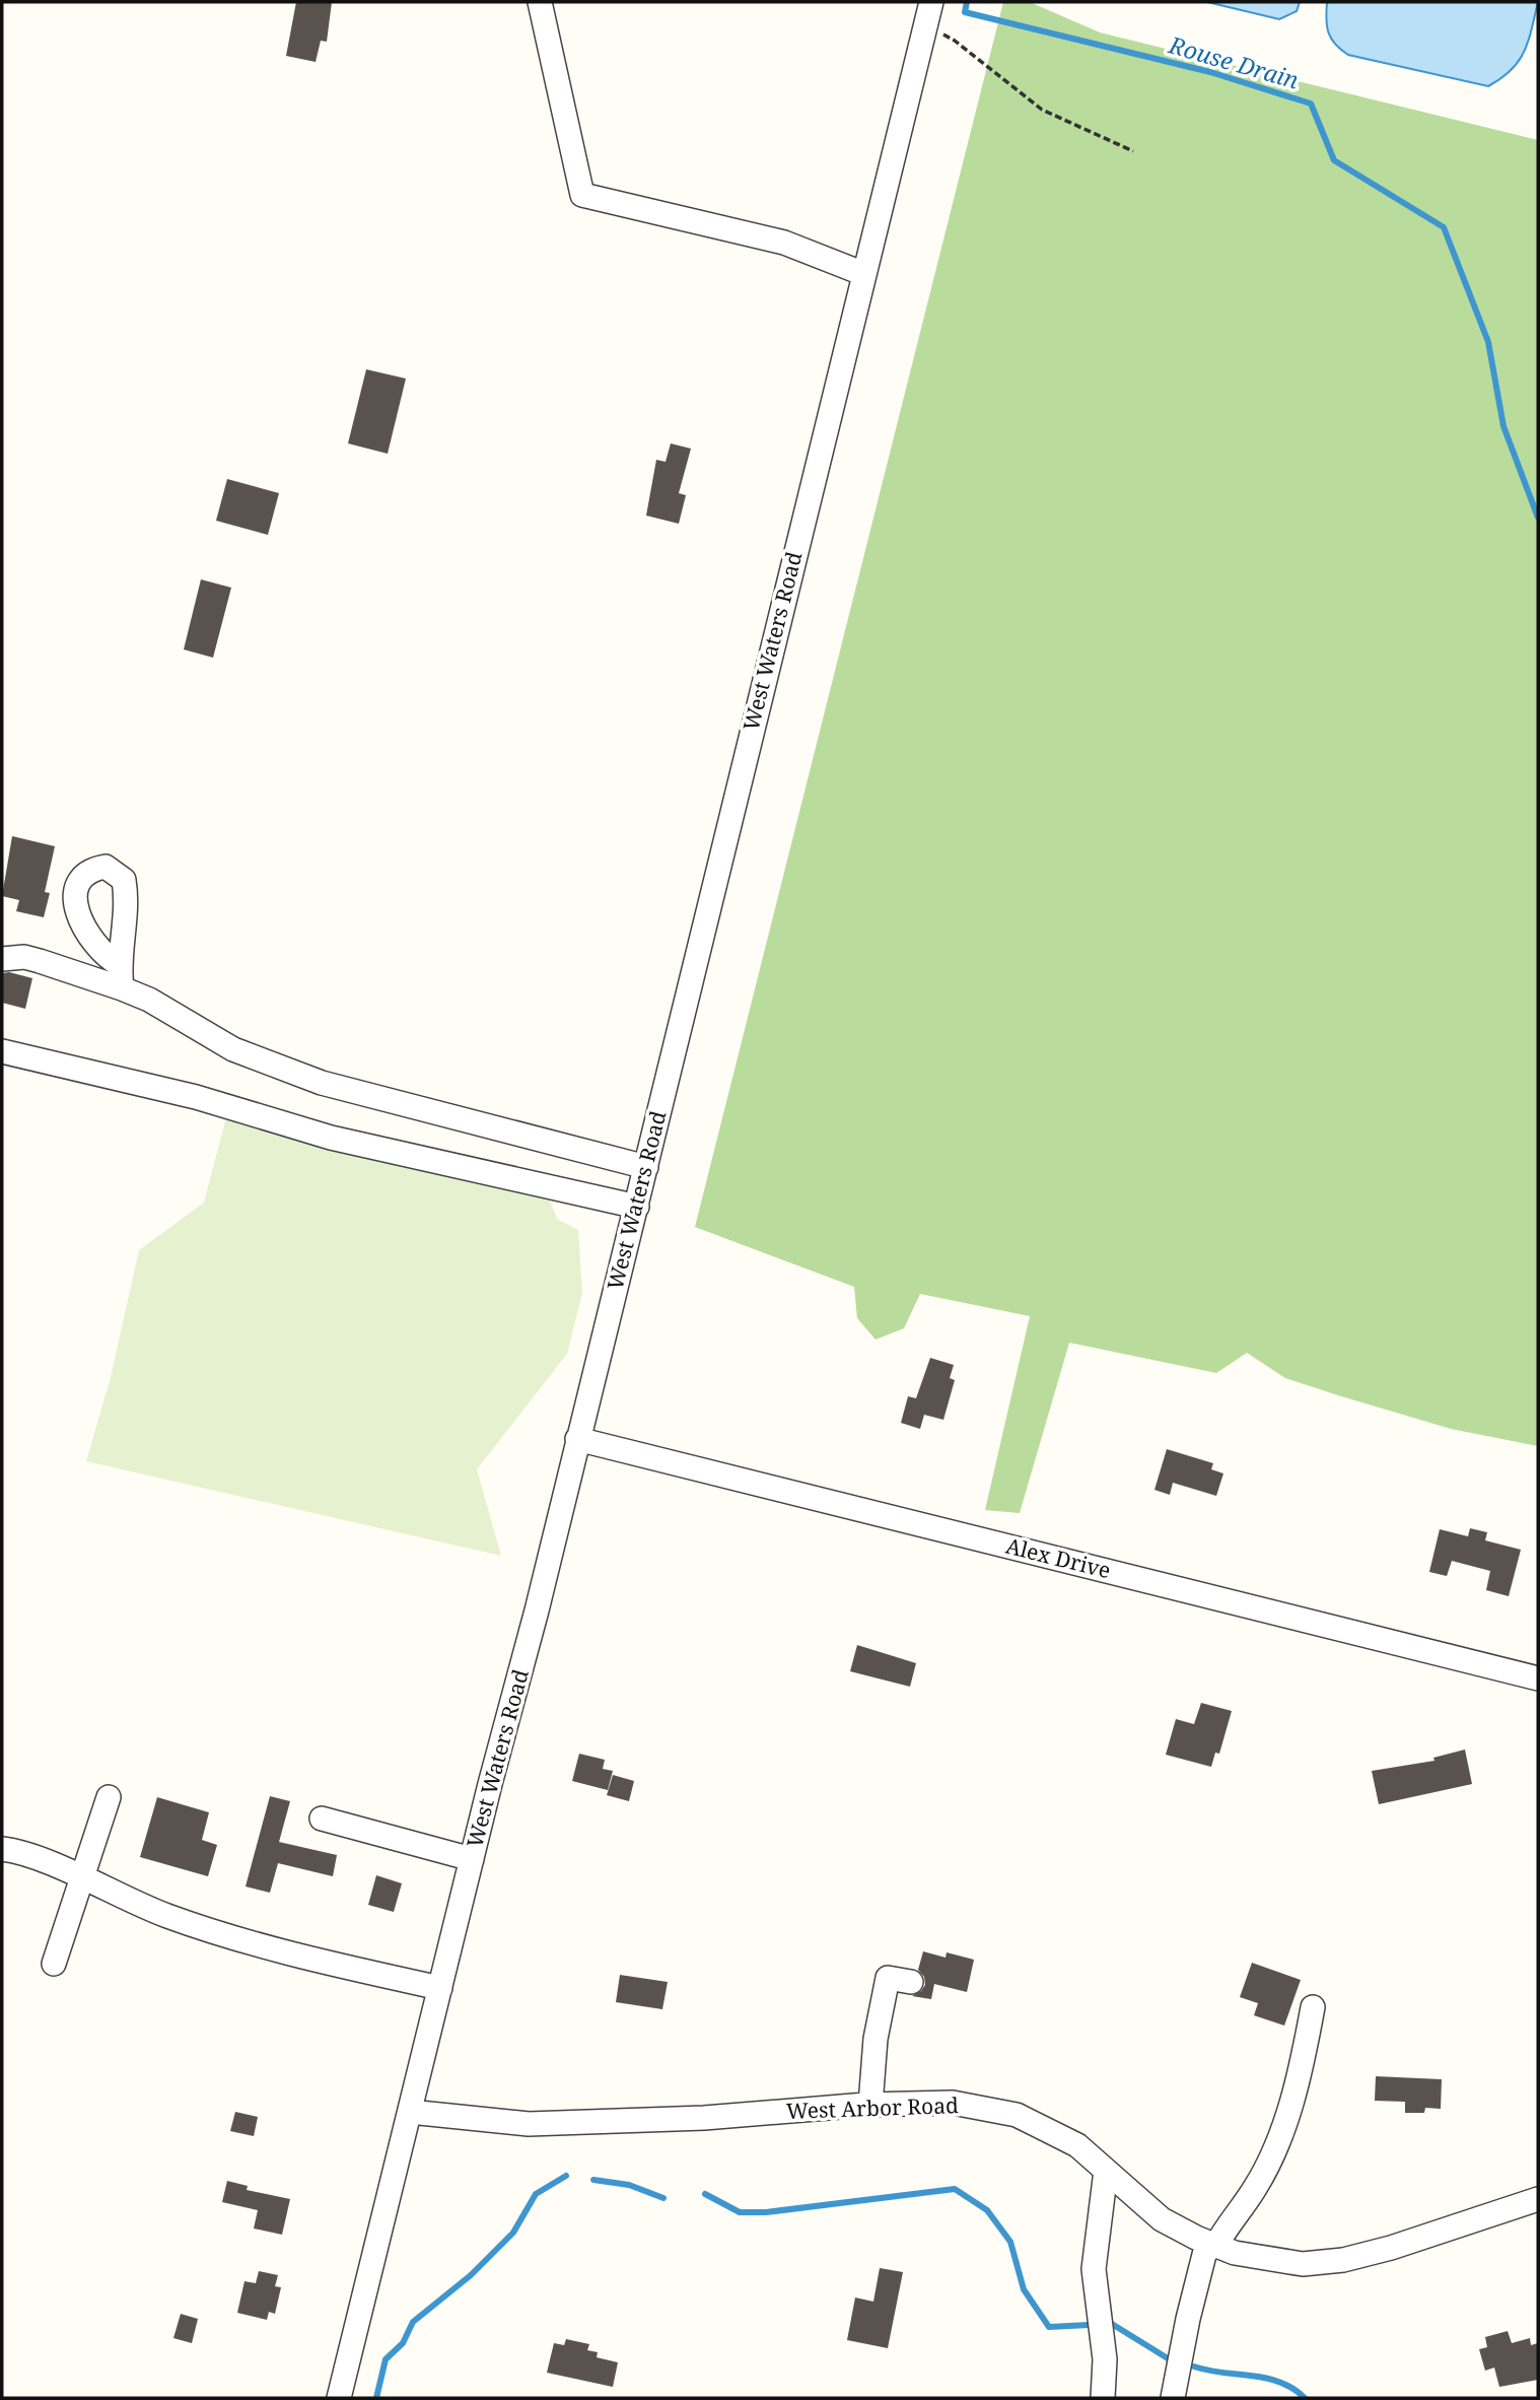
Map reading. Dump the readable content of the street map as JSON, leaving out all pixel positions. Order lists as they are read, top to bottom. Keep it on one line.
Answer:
{"streets":{"street":["West Waters Road","Alex Drive","West Arbor Road"]},"crossings":[["West Waters Road","Alex Drive"],["West Waters Road","West Arbor Road"]],"water":["Rouse Drain"]}
